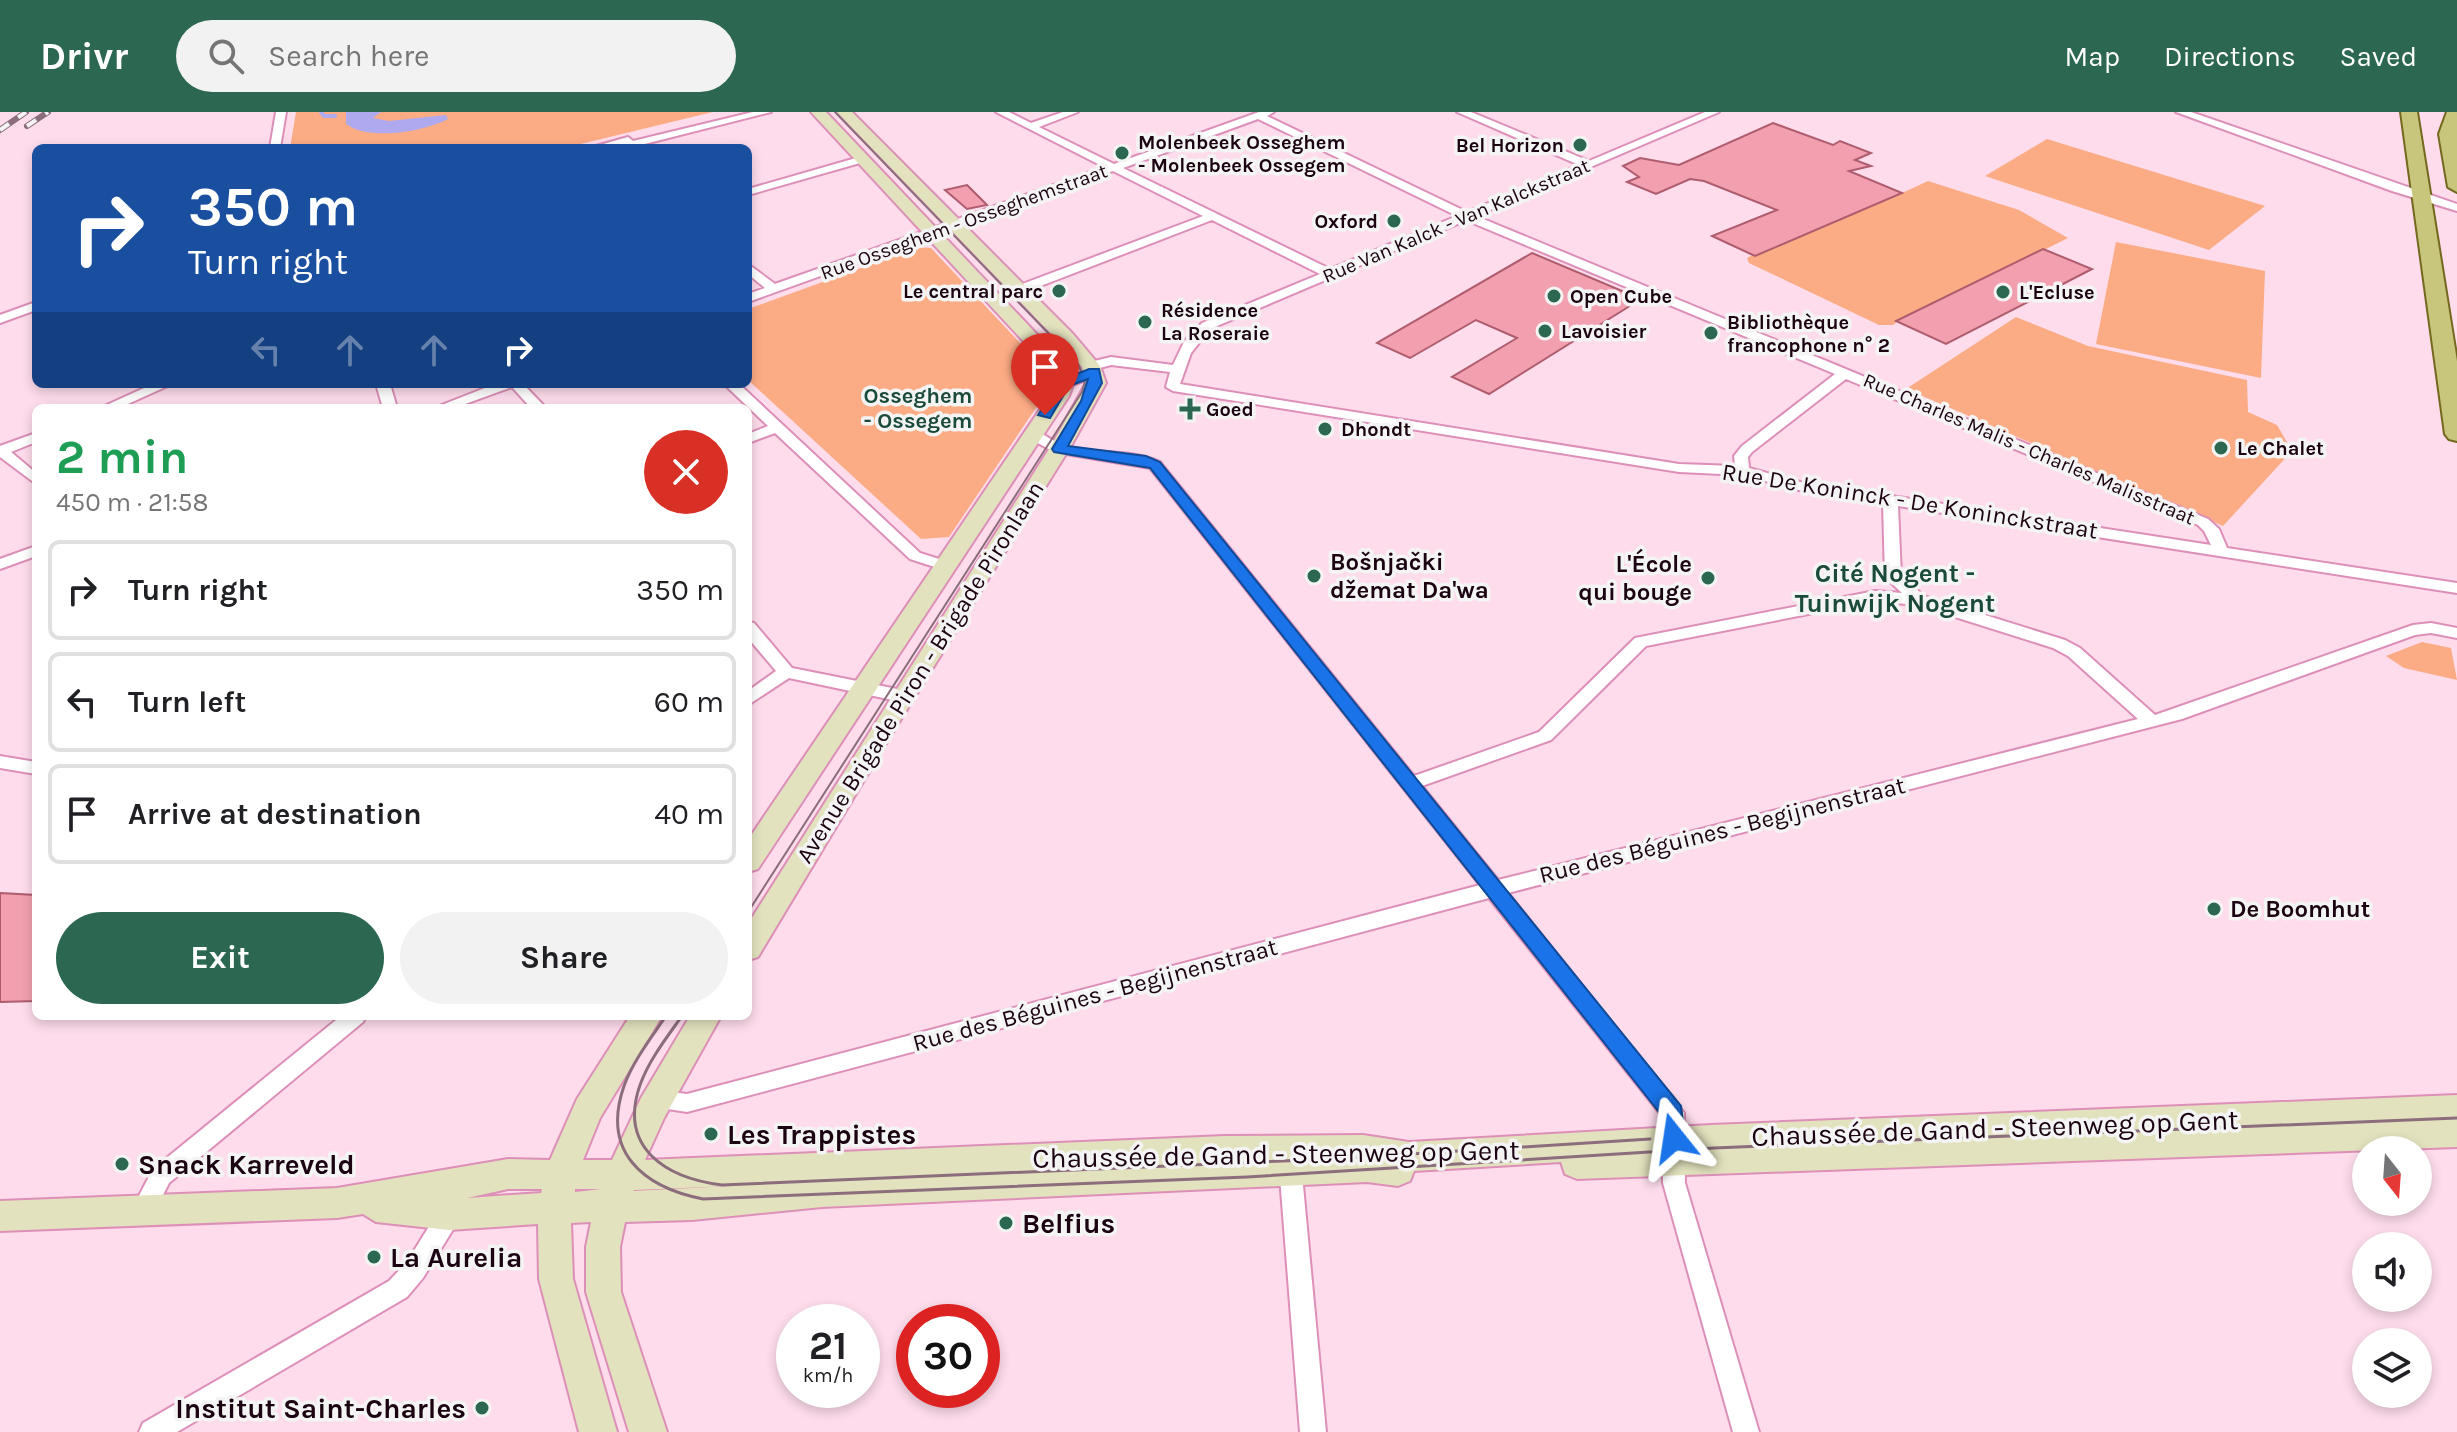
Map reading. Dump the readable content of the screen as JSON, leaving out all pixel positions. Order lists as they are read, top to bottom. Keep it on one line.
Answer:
{"streets":{"street":["Rue Van Kalck - Van Kalckstraat","Rue Osseghem - Osseghemstraat","Rue Charles Malis - Charles Malisstraat","Rue De Koninck - De Koninckstraat","Avenue Brigade Piron - Brigade Pironlaan","Rue des Béguines - Begijnenstraat","Chaussée de Gand - Steenweg op Gent"]},"crossings":[["Rue Van Kalck - Van Kalckstraat","Rue Charles Malis - Charles Malisstraat"],["Rue Van Kalck - Van Kalckstraat","Rue De Koninck - De Koninckstraat"],["Rue Osseghem - Osseghemstraat","Rue Charles Malis - Charles Malisstraat"],["Rue Charles Malis - Charles Malisstraat","Rue De Koninck - De Koninckstraat"]],"districts":["Osseghem - Ossegem","Cité Nogent - Tuinwijk Nogent"],"places":{"other":["Bel Horizon","Molenbeek Osseghem - Molenbeek Ossegem","Oxford","Le central parc","L'Ecluse","Open Cube","Résidence La Roseraie","Lavoisier","Bibliothèque francophone n° 2","Dhondt","Le Chalet","Bošnjački džemat Da'wa","L'École qui bouge","De Boomhut","Les Trappistes","Snack Karreveld","Belfius","La Aurelia","Institut Saint-Charles"],"health":["Goed"]},"north":"bottom","page":{"header":"Drivr","search":"Search here","nav":["Map","Directions","Saved"],"turn":["350 m","Turn right"],"heading":["2 min","450 m · 21:58"],"list":[{"name":"Turn right","value":"350 m"},{"name":"Turn left","value":"60 m"},{"name":"Arrive at destination","value":"40 m"}],"buttons":["Exit","Share"],"speed":"21 km/h","limit":"30"}}
